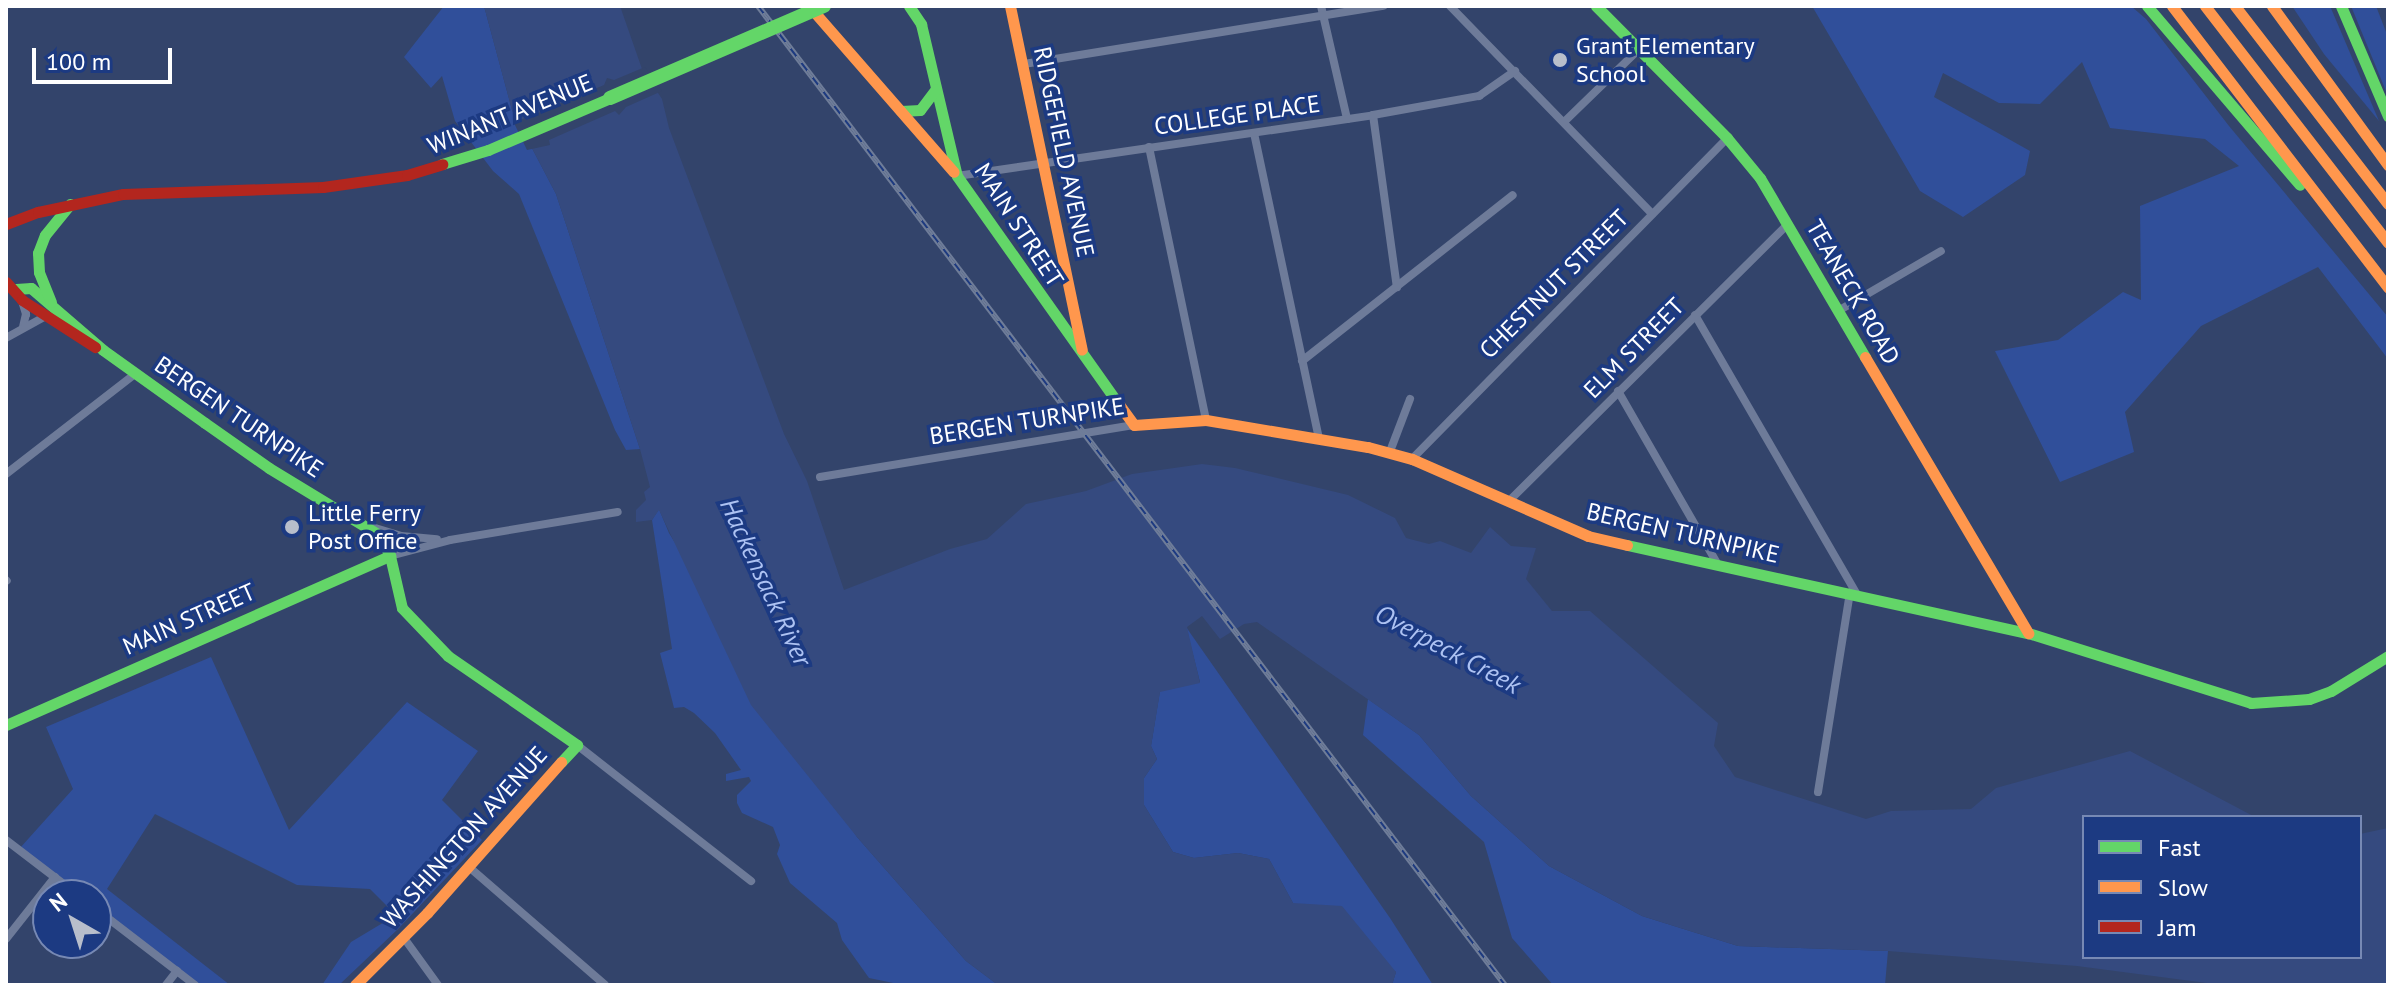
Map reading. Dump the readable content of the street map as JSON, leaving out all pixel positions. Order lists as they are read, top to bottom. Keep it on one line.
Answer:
{"streets":{"main road":["WINANT AVENUE","RIDGEFIELD AVENUE","MAIN STREET","TEANECK ROAD","BERGEN TURNPIKE","WASHINGTON AVENUE"],"street":["COLLEGE PLACE","CHESTNUT STREET","ELM STREET"]},"crossings":[["COLLEGE PLACE","RIDGEFIELD AVENUE"],["COLLEGE PLACE","MAIN STREET"],["RIDGEFIELD AVENUE","MAIN STREET"],["MAIN STREET","BERGEN TURNPIKE"],["MAIN STREET","WASHINGTON AVENUE"],["CHESTNUT STREET","TEANECK ROAD"],["CHESTNUT STREET","BERGEN TURNPIKE"],["TEANECK ROAD","ELM STREET"],["TEANECK ROAD","BERGEN TURNPIKE"],["ELM STREET","BERGEN TURNPIKE"],["BERGEN TURNPIKE","WASHINGTON AVENUE"]],"water":["Hackensack River","Overpeck Creek"],"places":["Grant Elementary School","Little Ferry Post Office"],"legend":["Fast","Slow","Jam"],"scale_bar":"100 m","north":"top left"}
